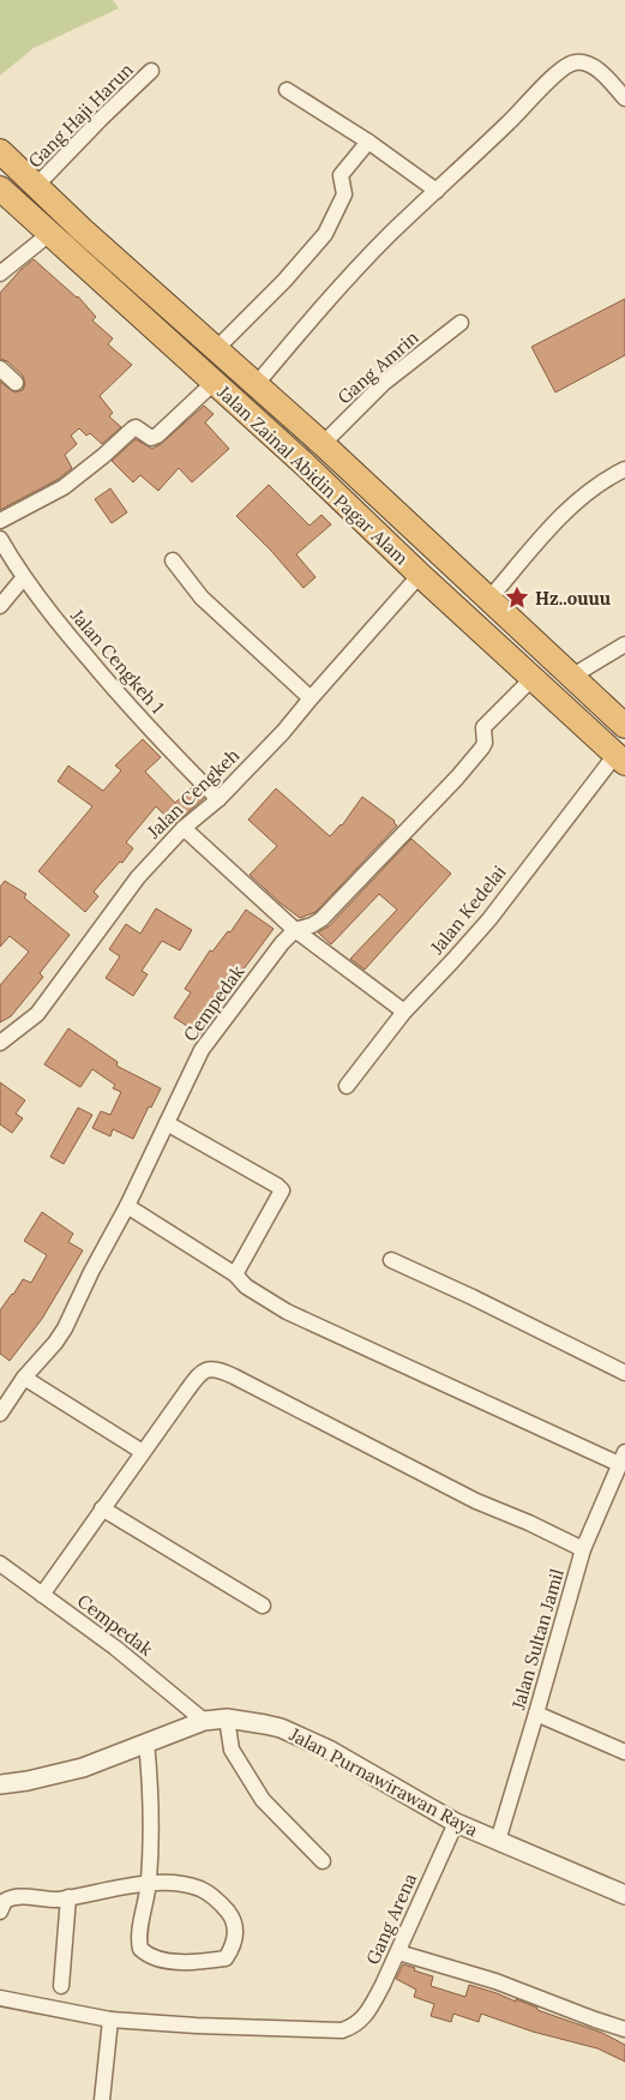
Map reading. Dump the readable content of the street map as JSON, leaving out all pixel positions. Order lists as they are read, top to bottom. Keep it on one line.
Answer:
{"streets":{"highway":["Jalan Zainal Abidin Pagar Alam"],"street":["Gang Haji Harun","Gang Amrin","Jalan Cengkeh 1","Jalan Cengkeh","Jalan Kedelai","Cempedak","Jalan Sultan Jamil","Jalan Purnawirawan Raya","Gang Arena"]},"crossings":[["Gang Haji Harun","Jalan Zainal Abidin Pagar Alam"],["Gang Amrin","Jalan Zainal Abidin Pagar Alam"],["Jalan Zainal Abidin Pagar Alam","Jalan Cengkeh"],["Jalan Zainal Abidin Pagar Alam","Jalan Kedelai"],["Jalan Zainal Abidin Pagar Alam","Cempedak"],["Jalan Cengkeh 1","Jalan Cengkeh"],["Cempedak","Jalan Purnawirawan Raya"],["Jalan Sultan Jamil","Jalan Purnawirawan Raya"],["Jalan Purnawirawan Raya","Gang Arena"]],"places":{"place":["Hz..ouuu"]}}
